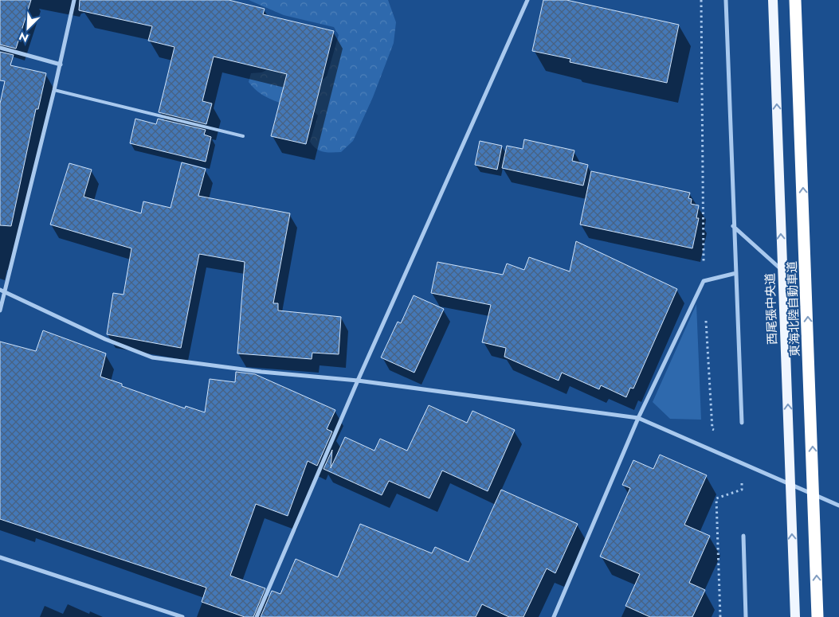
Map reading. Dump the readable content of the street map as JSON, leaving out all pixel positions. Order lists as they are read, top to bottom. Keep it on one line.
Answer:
{"streets":{"highway":["東海北陸自動車道"],"main road":["西尾張中央道"]},"one_way":["西尾張中央道","東海北陸自動車道"],"north":"bottom left"}
